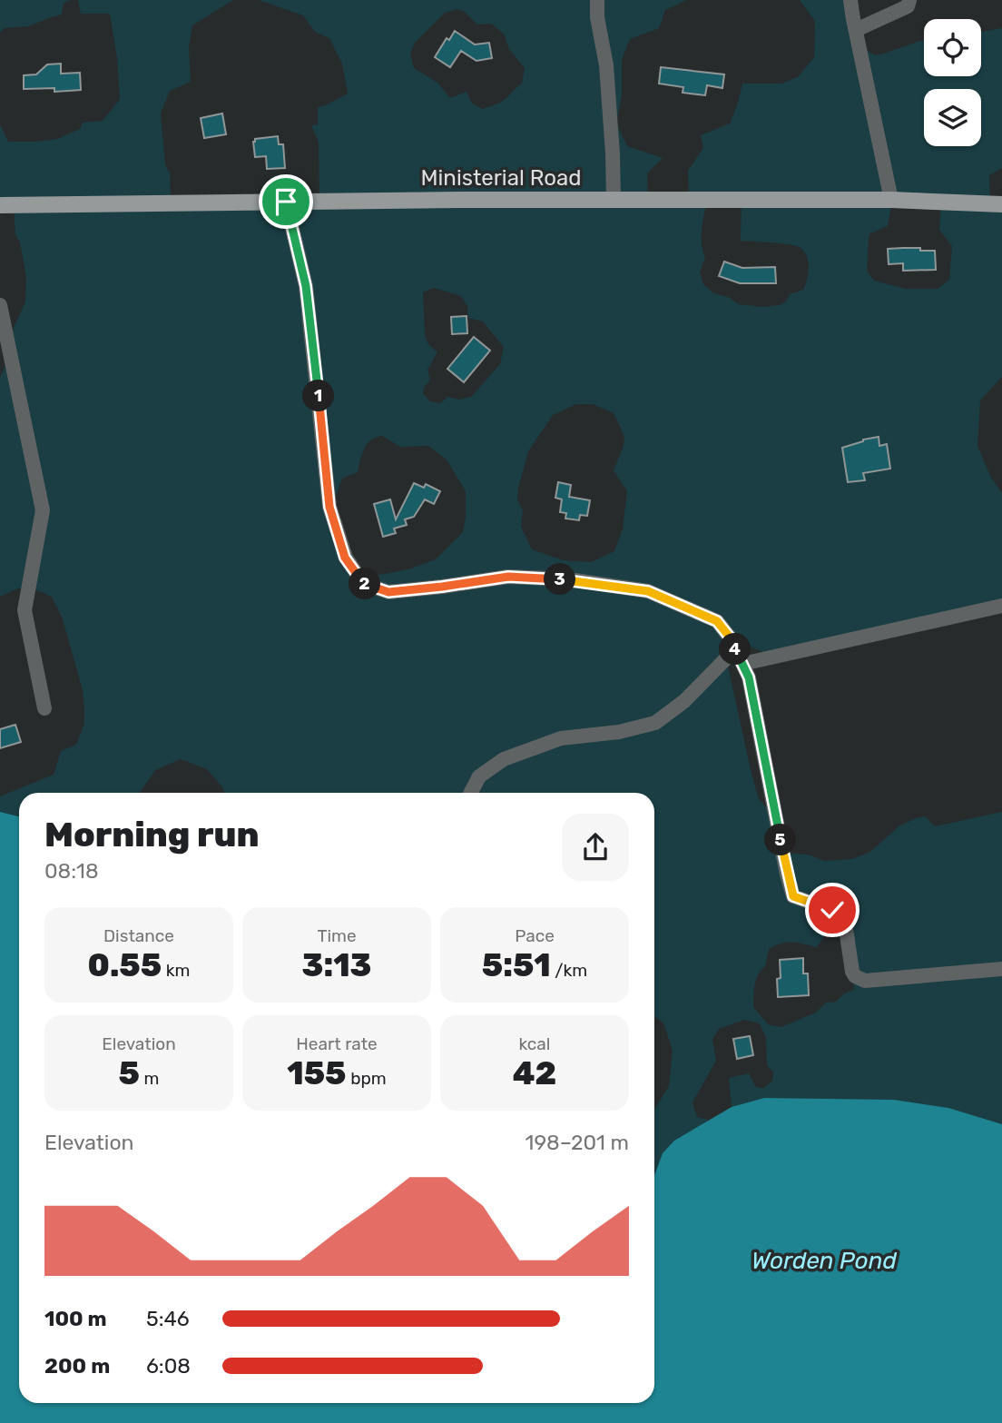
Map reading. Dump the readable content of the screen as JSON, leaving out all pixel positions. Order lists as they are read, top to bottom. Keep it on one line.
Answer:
{"streets":{"main road":["Ministerial Road"]},"water":["Worden Pond"],"page":{"pins":["1","3","2","4","5"],"heading":["Morning run","08:18"],"stats":[["Distance","0.55 km"],["Time","3:13"],["Pace","5:51 /km"],["Elevation","5 m"],["Heart rate","155 bpm"],["kcal","42"]],"chart":["Elevation","198–201 m"],"list":[{"name":"100 m","note":"5:46"},{"name":"200 m","note":"6:08"}]}}
